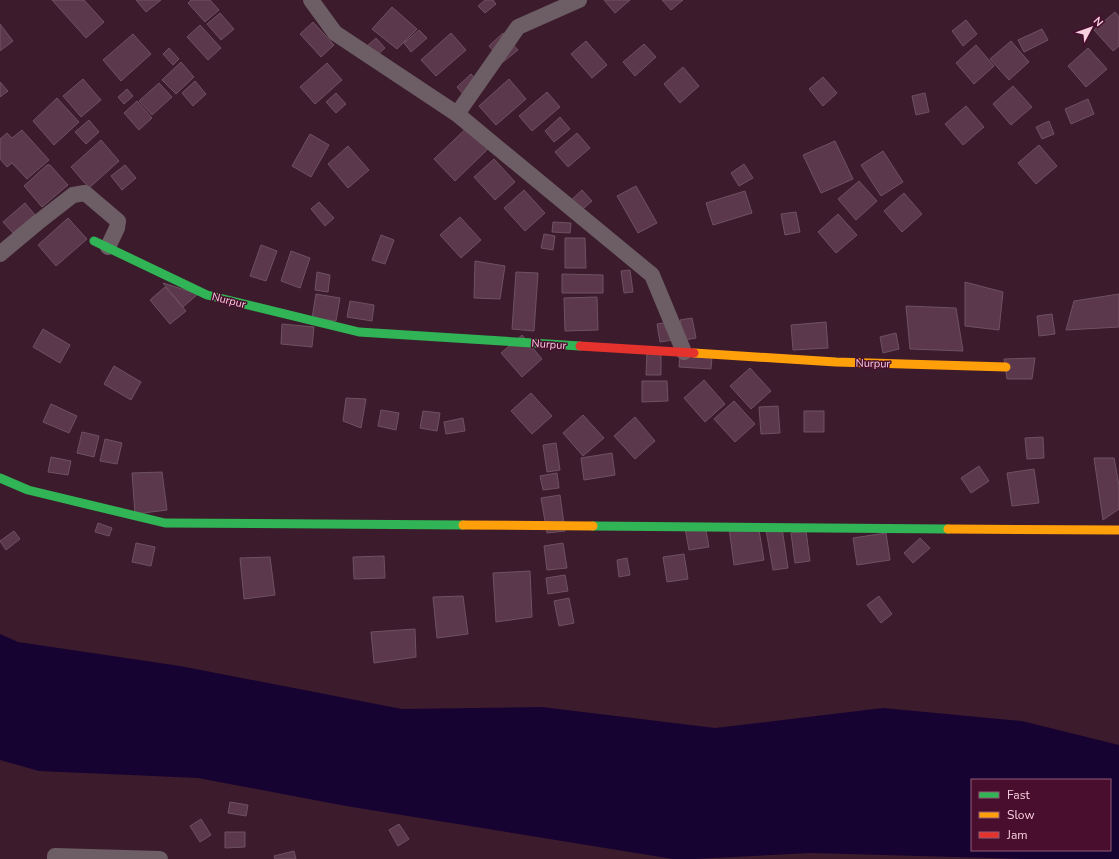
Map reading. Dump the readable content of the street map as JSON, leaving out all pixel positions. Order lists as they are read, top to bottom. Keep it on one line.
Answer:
{"streets":{"street":["Nurpur"]},"legend":["Fast","Slow","Jam"],"north":"top right"}
